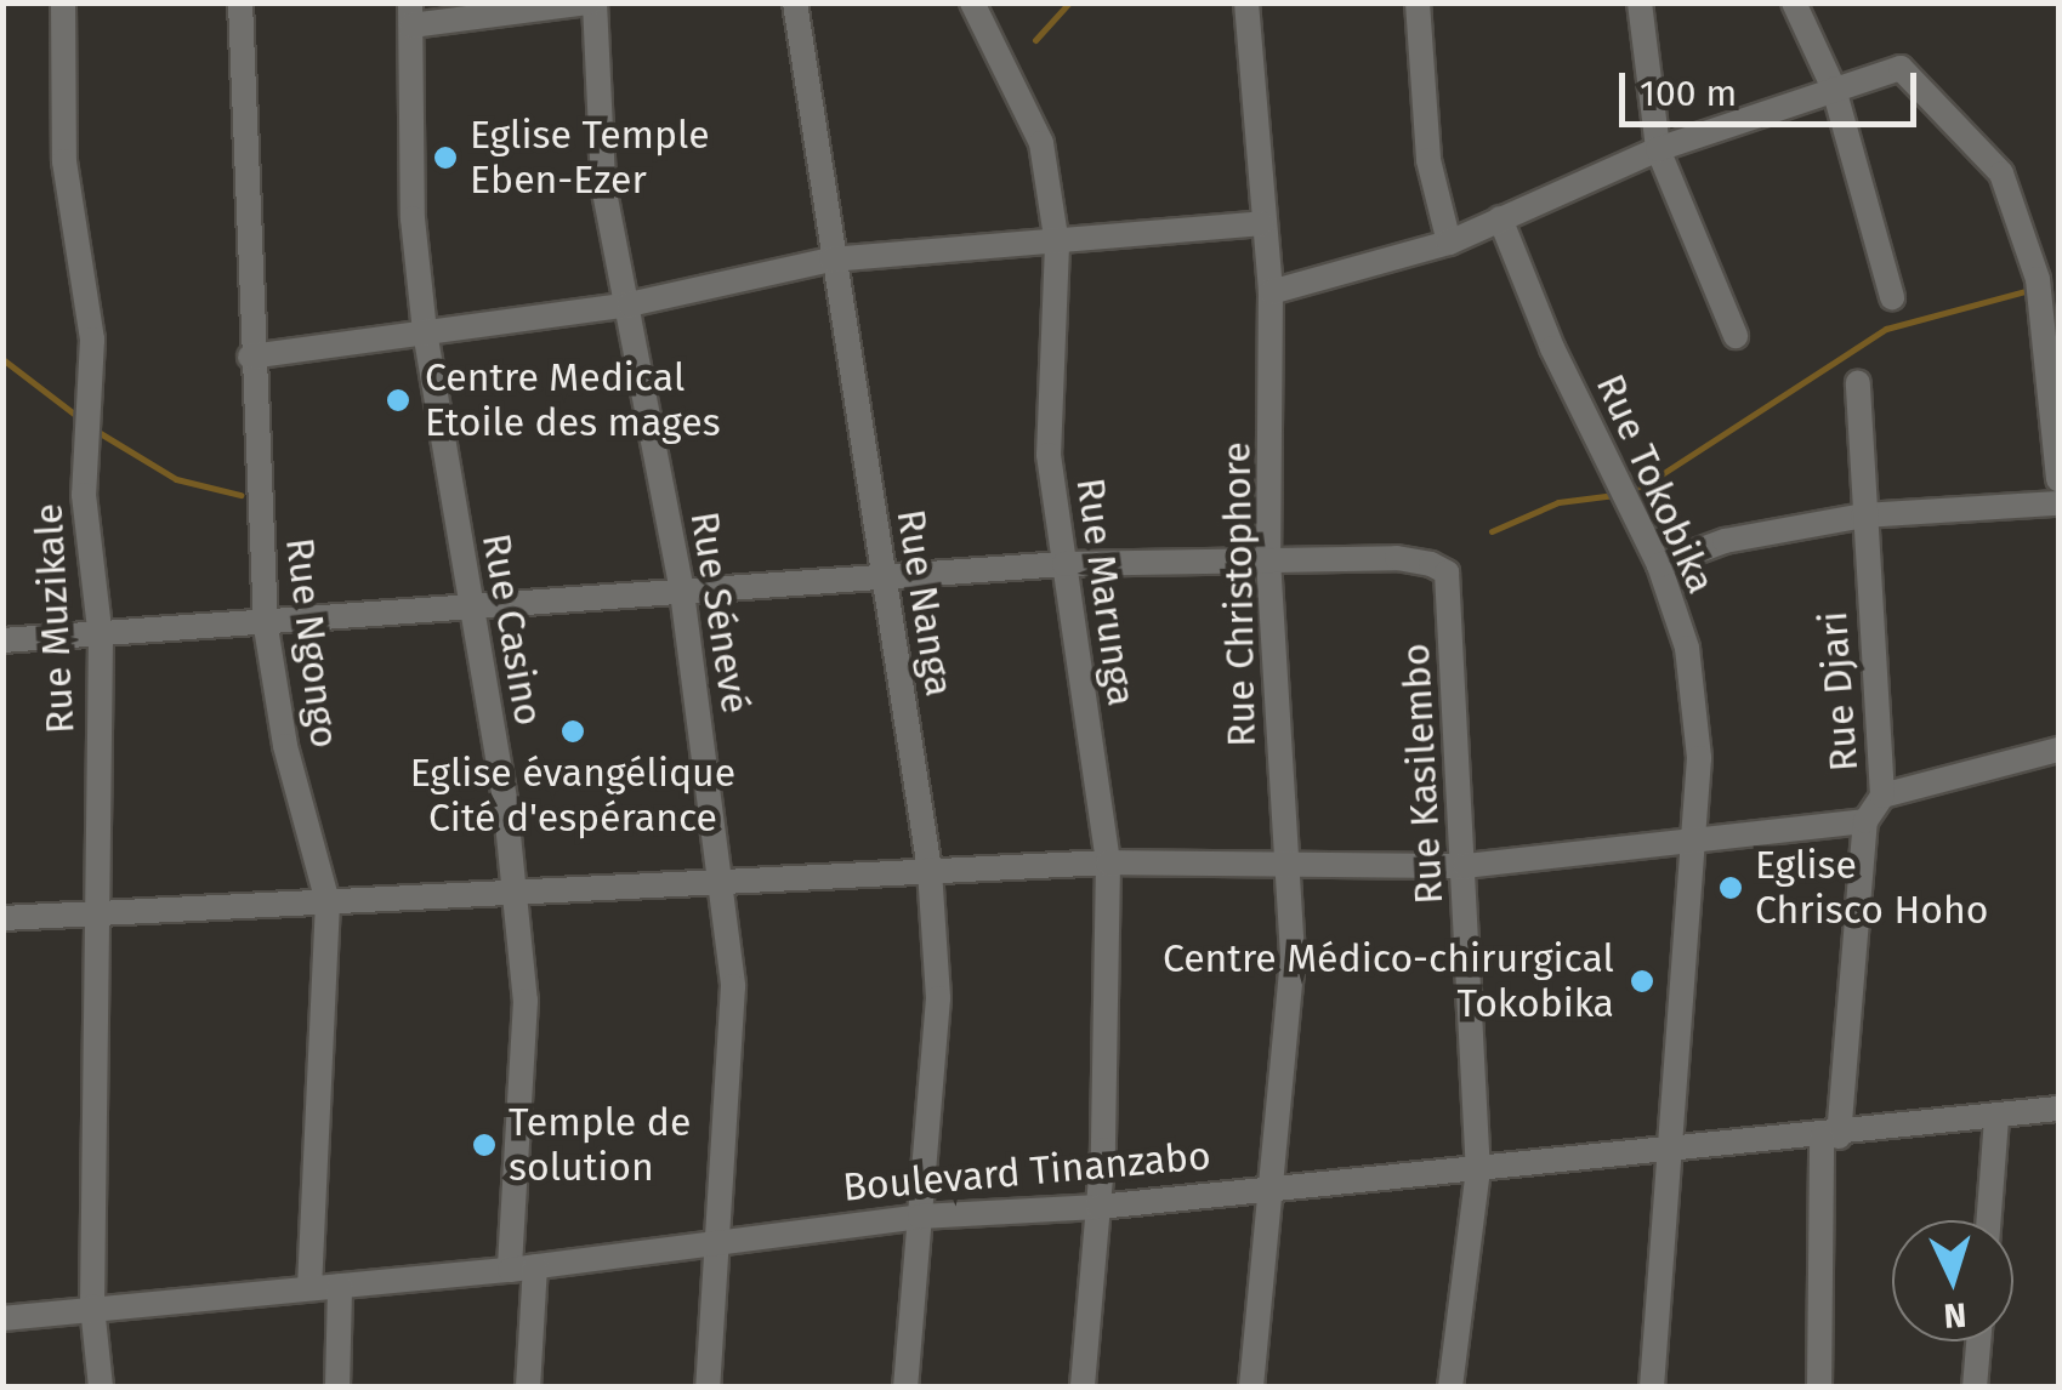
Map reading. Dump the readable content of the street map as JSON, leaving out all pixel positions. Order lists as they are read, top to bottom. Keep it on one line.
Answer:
{"streets":{"street":["Rue Tokobika","Rue Marunga","Rue Christophore","Rue Nanga","Rue Sénevé","Rue Muzikale","Rue Casino","Rue Ngongo","Rue Djari","Rue Kasilembo","Boulevard Tinanzabo"]},"crossings":[["Rue Tokobika","Boulevard Tinanzabo"],["Rue Marunga","Boulevard Tinanzabo"],["Rue Christophore","Rue Kasilembo"],["Rue Christophore","Boulevard Tinanzabo"],["Rue Nanga","Boulevard Tinanzabo"],["Rue Sénevé","Boulevard Tinanzabo"],["Rue Muzikale","Boulevard Tinanzabo"],["Rue Casino","Boulevard Tinanzabo"],["Rue Ngongo","Boulevard Tinanzabo"],["Rue Djari","Boulevard Tinanzabo"],["Rue Kasilembo","Boulevard Tinanzabo"]],"places":["Eglise Temple Eben-Ezer","Centre Medical Etoile des mages","Eglise évangélique Cité d'espérance","Eglise Chrisco Hoho","Centre Médico-chirurgical Tokobika","Temple de solution"],"scale_bar":"100 m","north":"bottom"}
